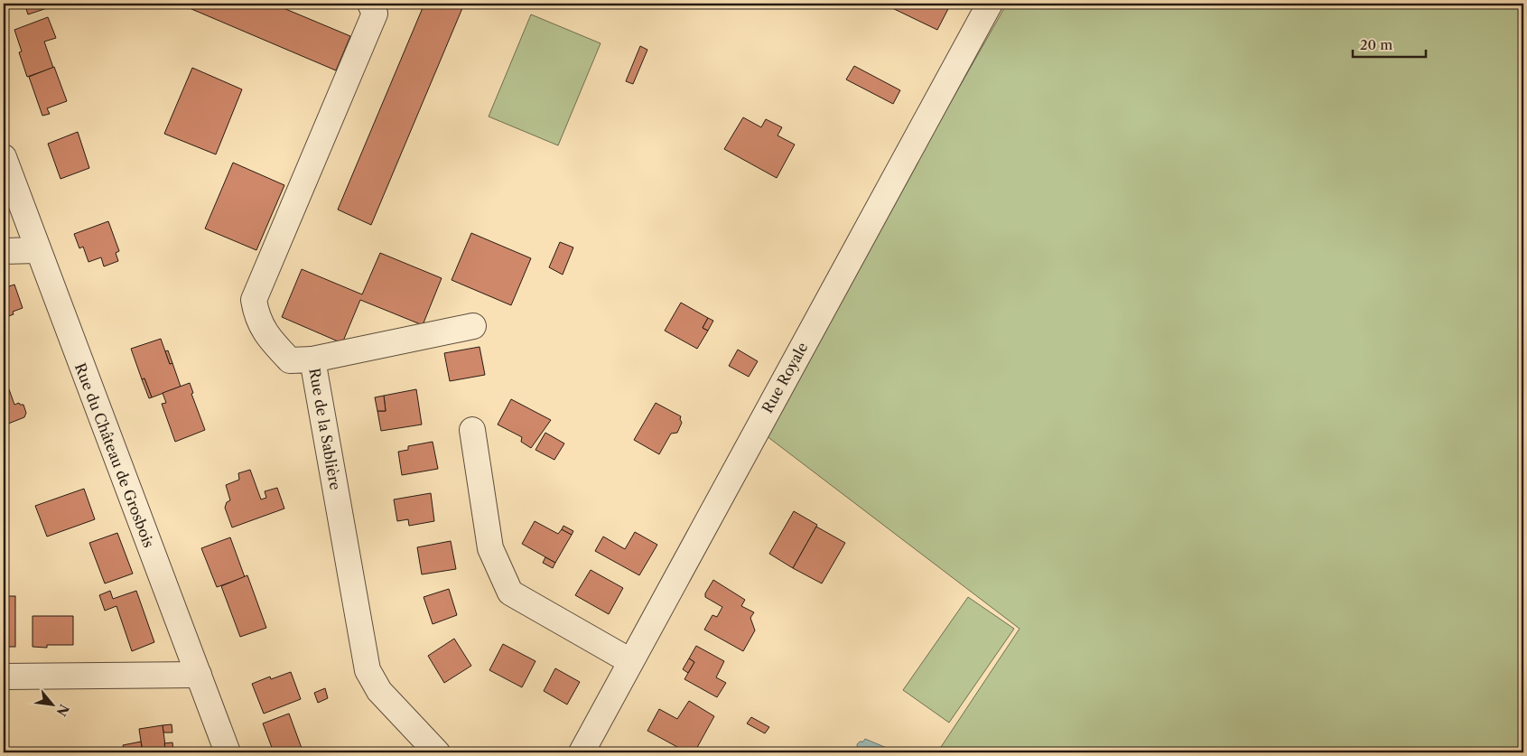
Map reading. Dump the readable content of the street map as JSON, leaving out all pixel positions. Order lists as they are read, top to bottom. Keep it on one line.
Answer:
{"streets":{"street":["Rue Royale","Rue de la Sablière","Rue du Château de Grosbois"]},"scale_bar":"20 m","north":"bottom right"}
